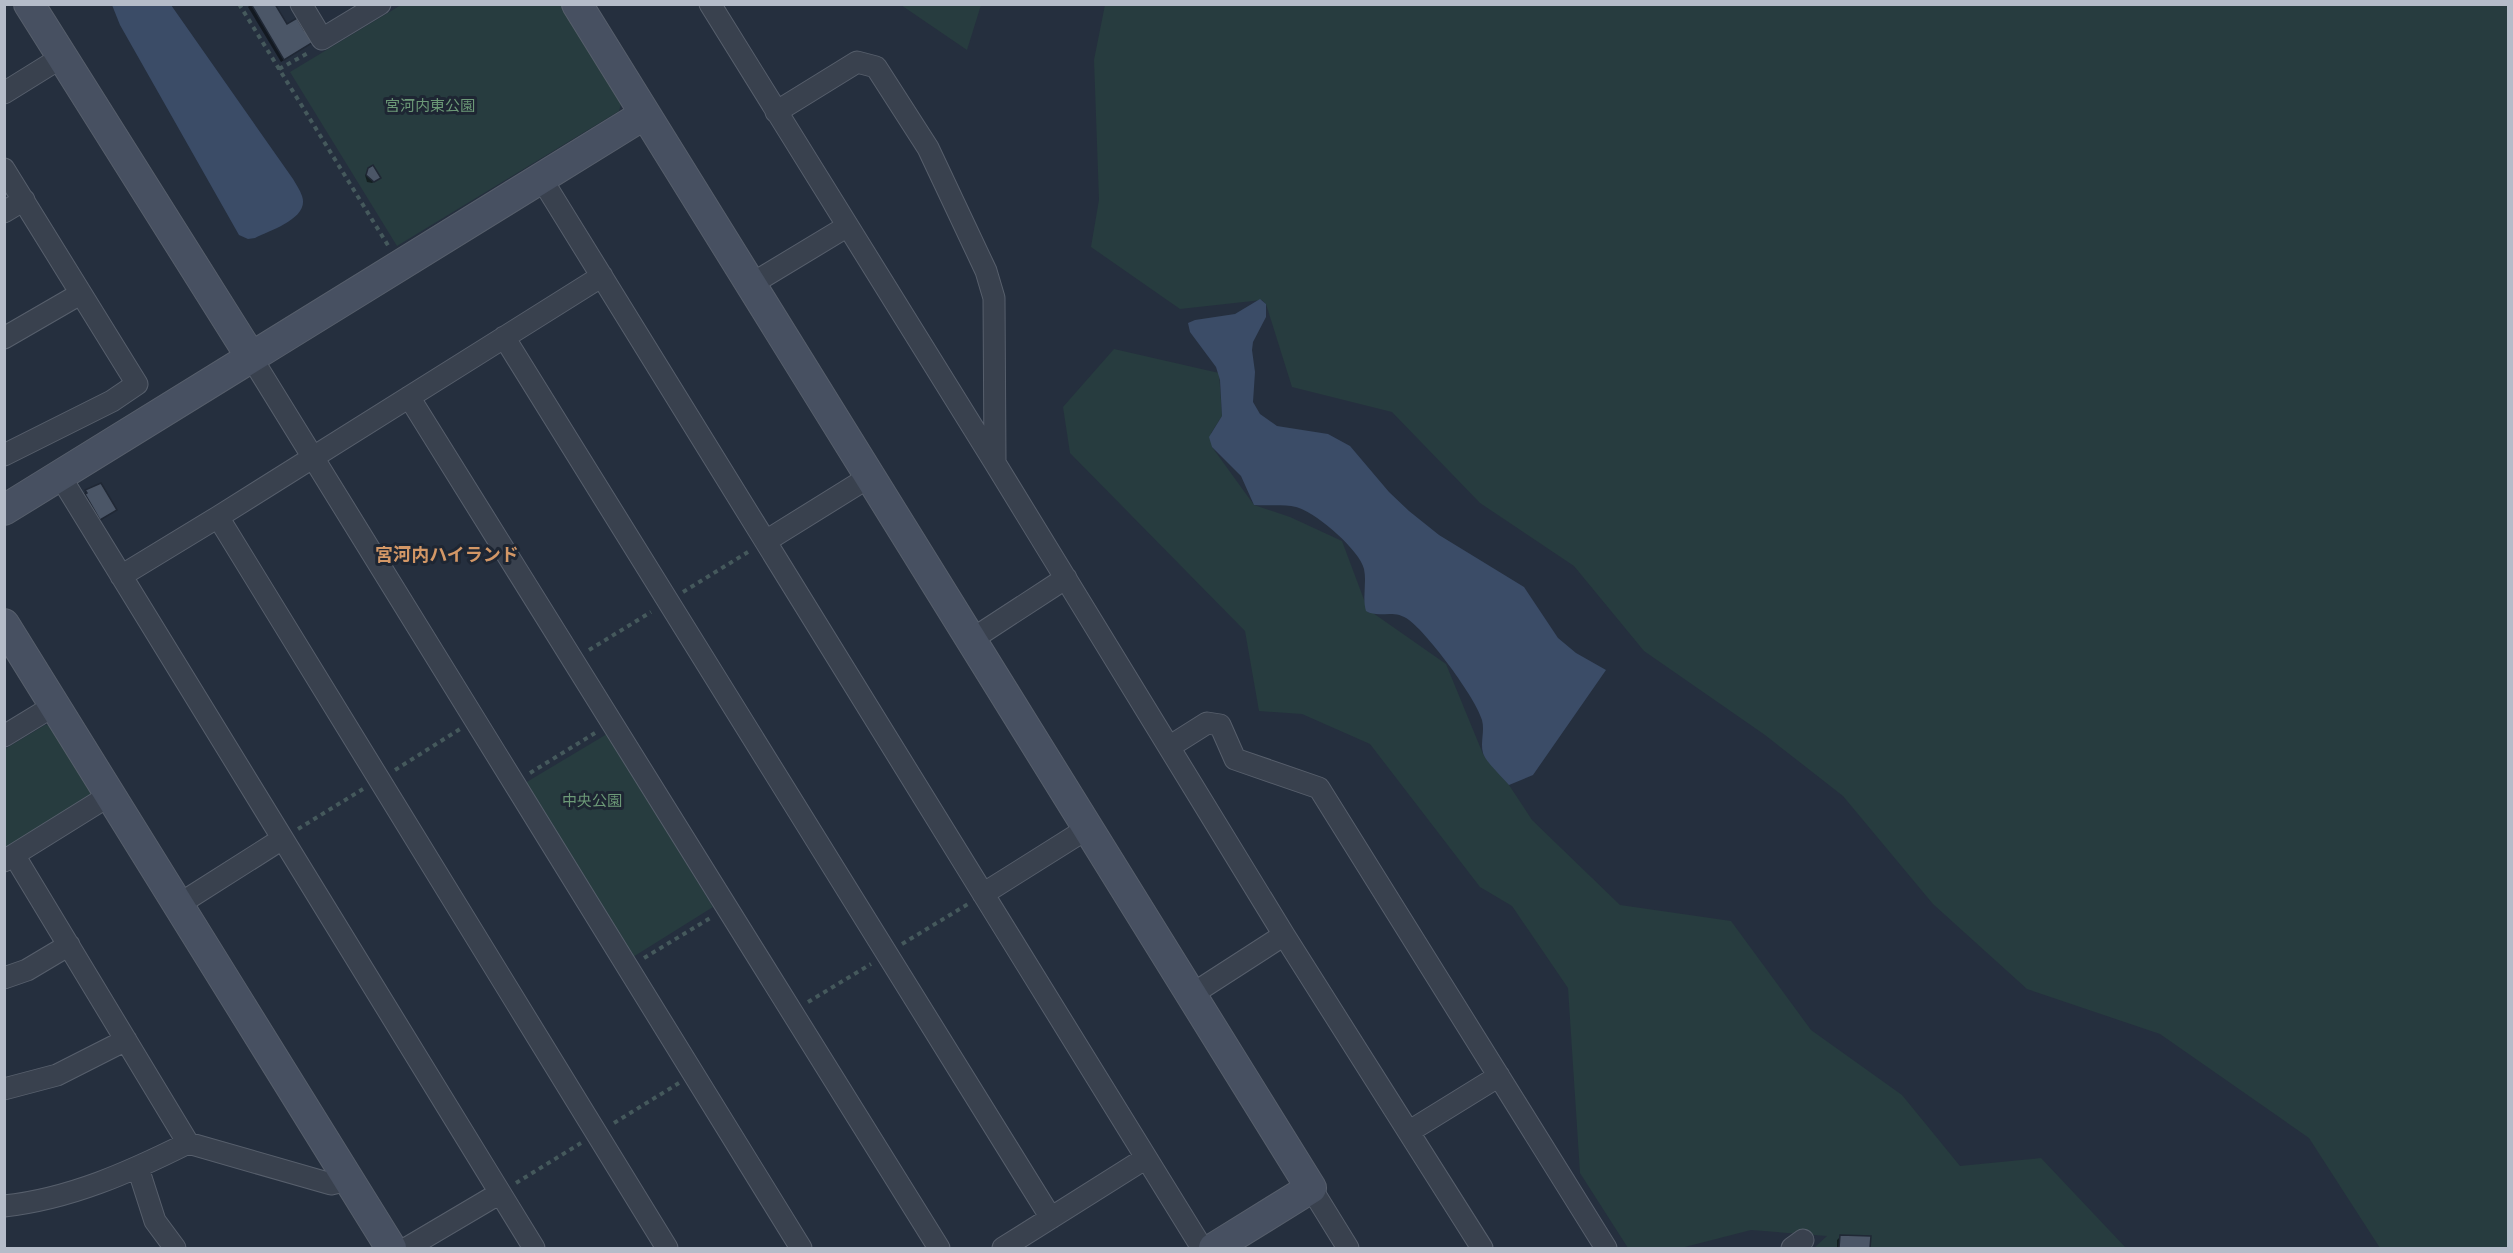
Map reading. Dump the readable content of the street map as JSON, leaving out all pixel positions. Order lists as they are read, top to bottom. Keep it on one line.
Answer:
{"districts":["宮河内ハイランド"],"parks":["宮河内東公園","中央公園"]}
